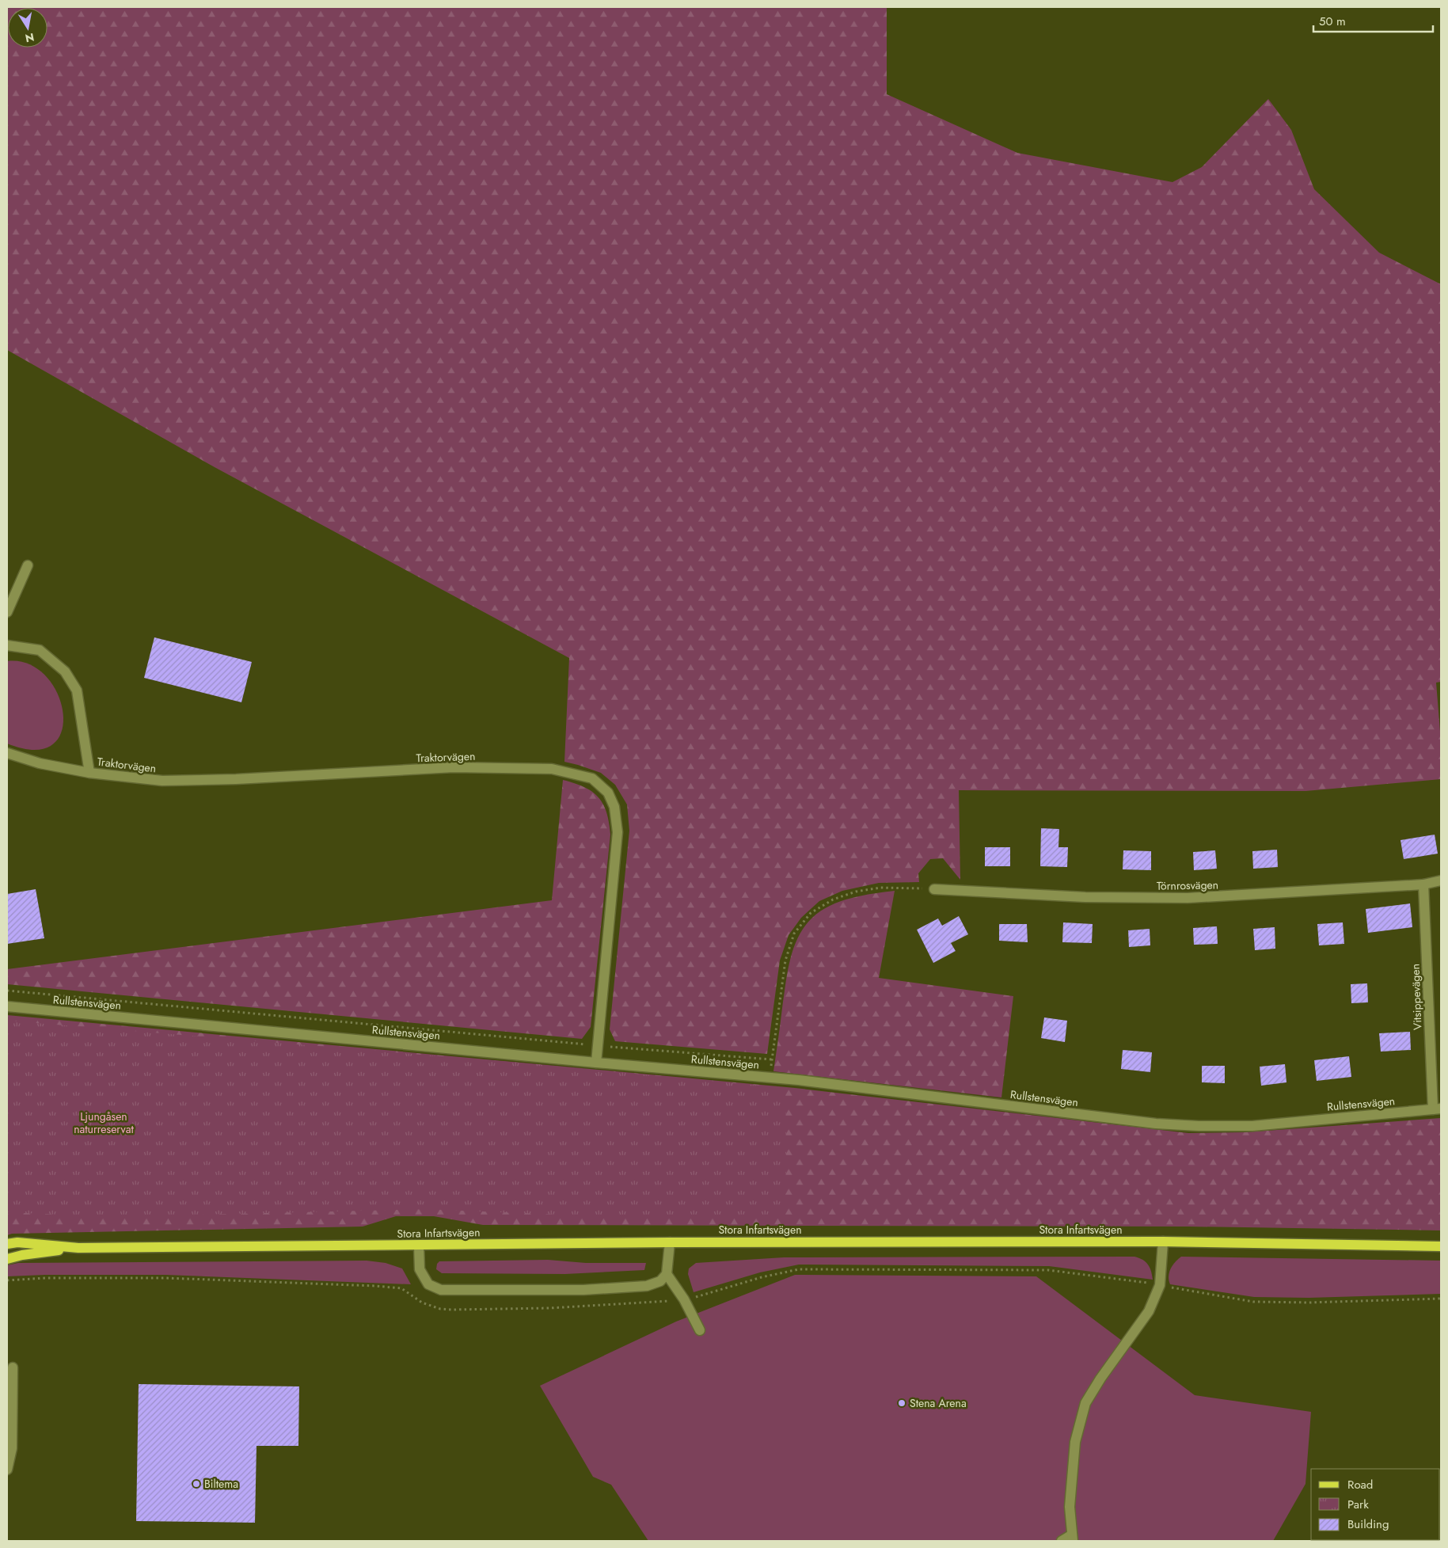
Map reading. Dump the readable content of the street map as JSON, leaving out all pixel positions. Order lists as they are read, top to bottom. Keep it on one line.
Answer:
{"streets":{"main road":["Stora Infartsvägen"],"street":["Traktorvägen","Törnrosvägen","Vitsippevägen","Rullstensvägen"]},"crossings":[["Traktorvägen","Rullstensvägen"],["Törnrosvägen","Vitsippevägen"],["Vitsippevägen","Rullstensvägen"]],"parks":["Ljungåsen naturreservat"],"places":["Stena Arena","Biltema"],"legend":["Road","Park","Building"],"scale_bar":"50 m","north":"bottom"}
